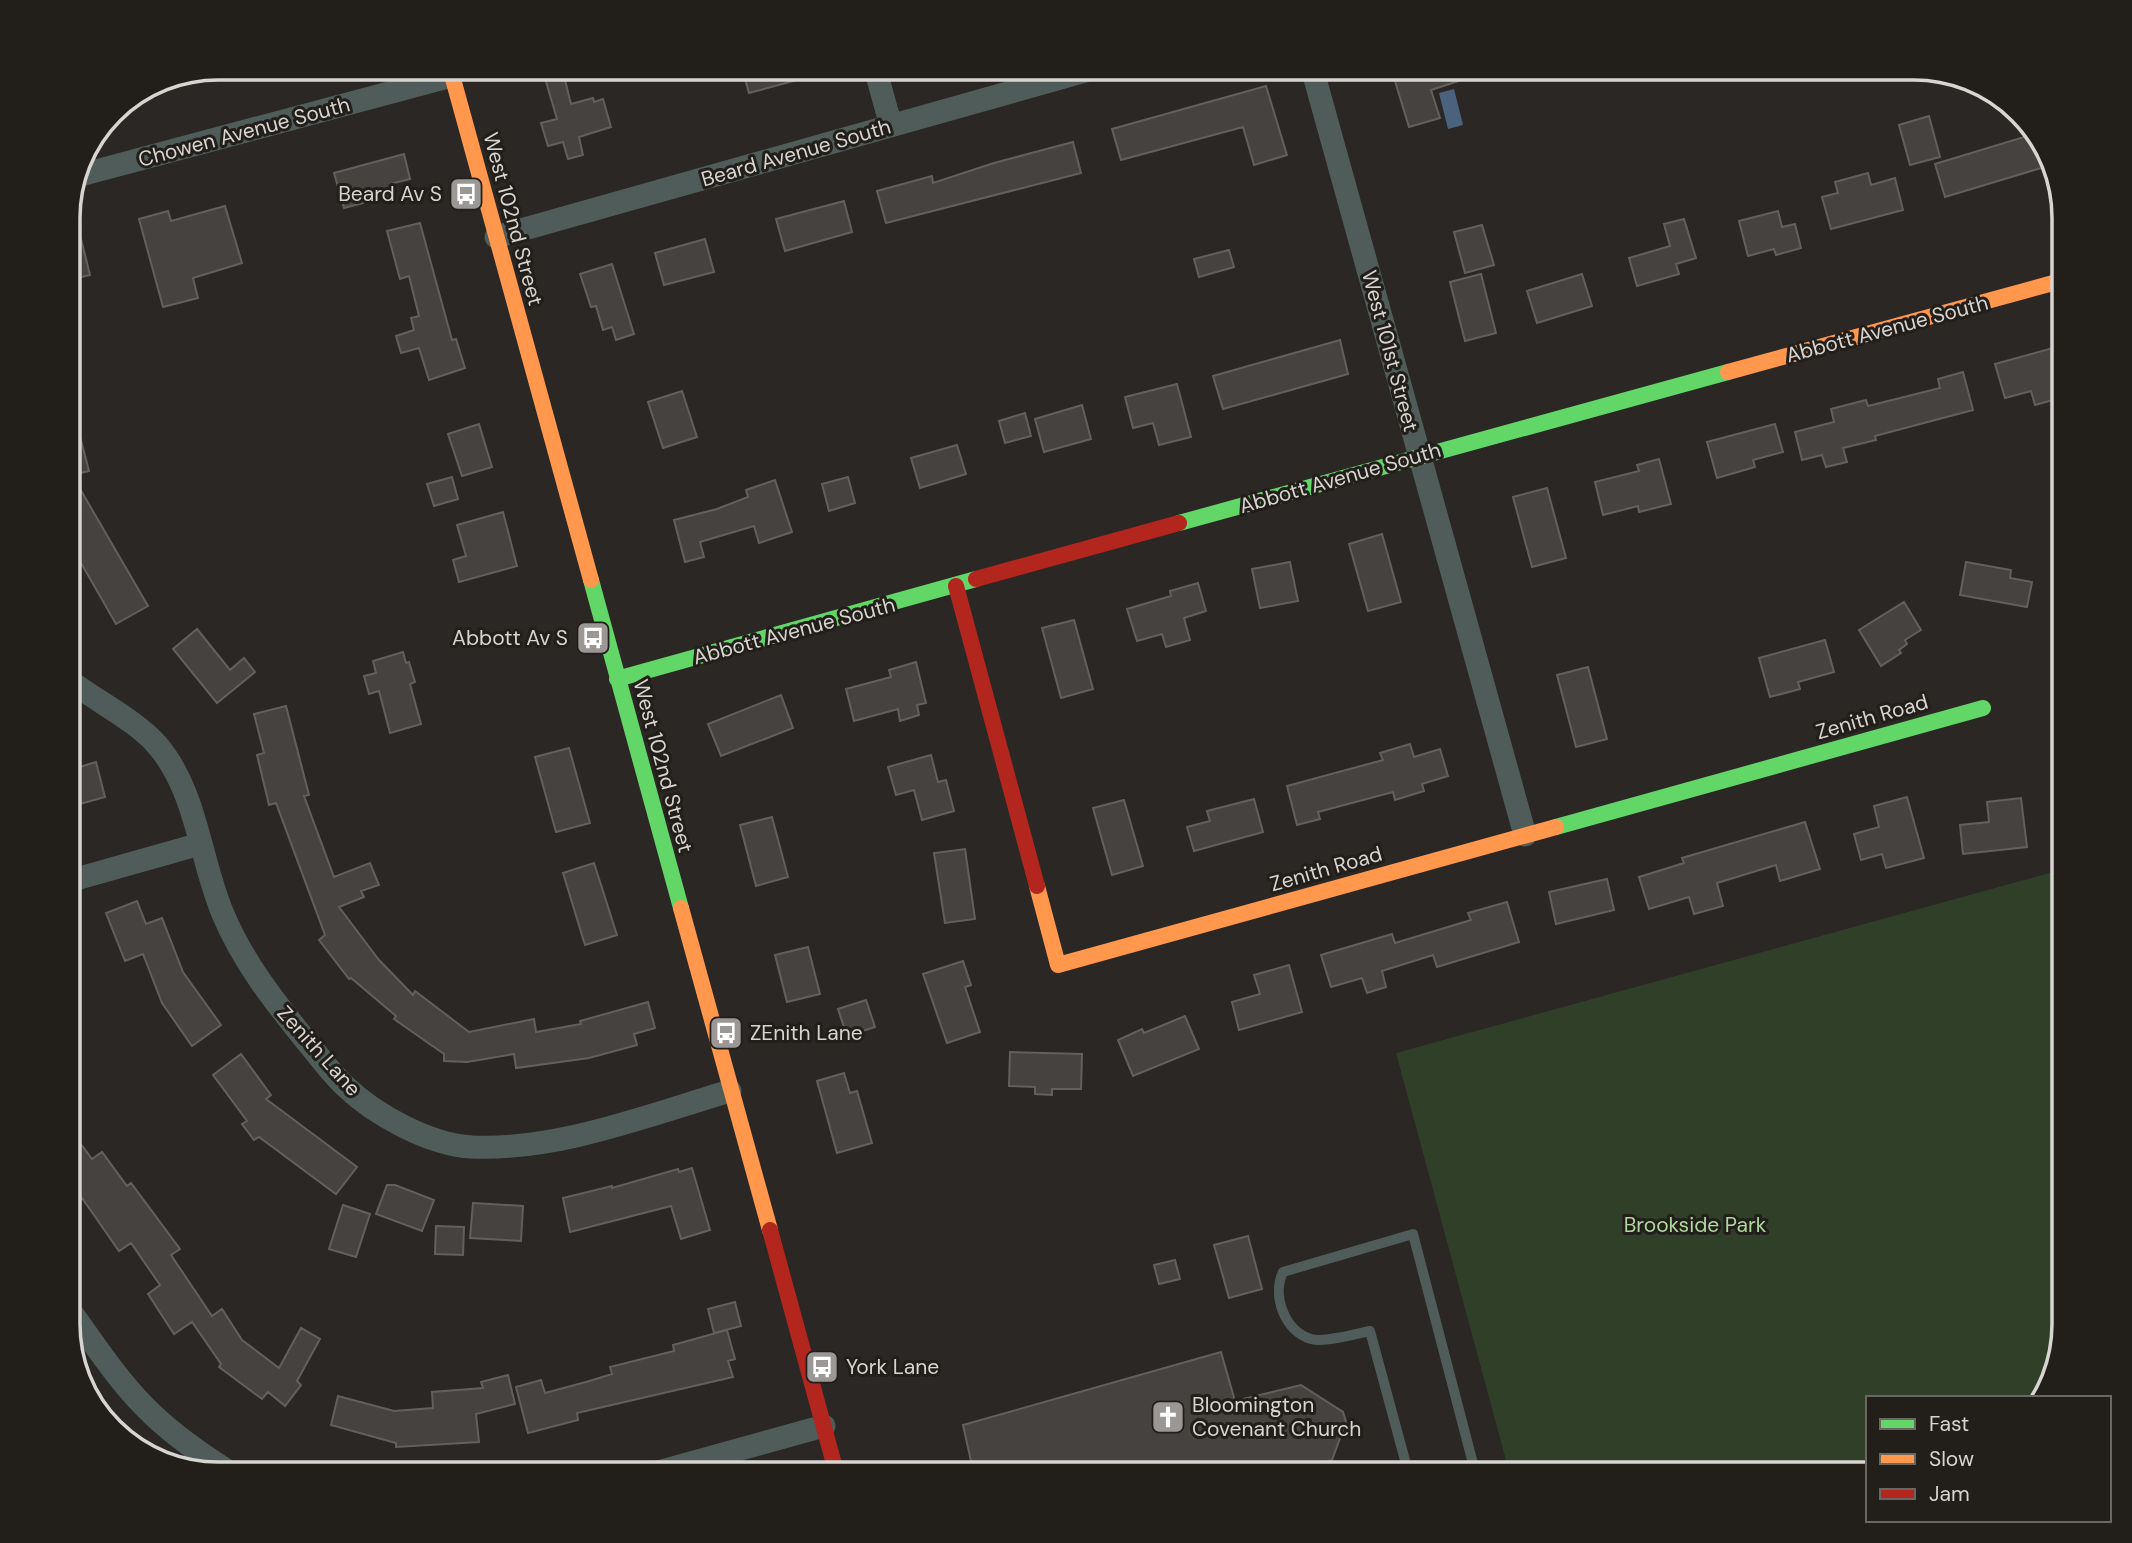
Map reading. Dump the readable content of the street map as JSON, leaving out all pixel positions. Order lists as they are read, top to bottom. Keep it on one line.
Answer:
{"streets":{"street":["Chowen Avenue South","Beard Avenue South","West 102nd Street","Abbott Avenue South","West 101st Street","Zenith Road","Zenith Lane"]},"crossings":[["Beard Avenue South","West 102nd Street"],["West 102nd Street","Abbott Avenue South"],["West 102nd Street","Zenith Lane"],["Abbott Avenue South","West 101st Street"],["Abbott Avenue South","Zenith Road"],["West 101st Street","Zenith Road"]],"parks":["Brookside Park"],"places":{"bus stop":["Beard Av S","Abbott Av S","ZEnith Lane","York Lane"],"church":["Bloomington Covenant Church"]},"legend":["Fast","Slow","Jam"]}
